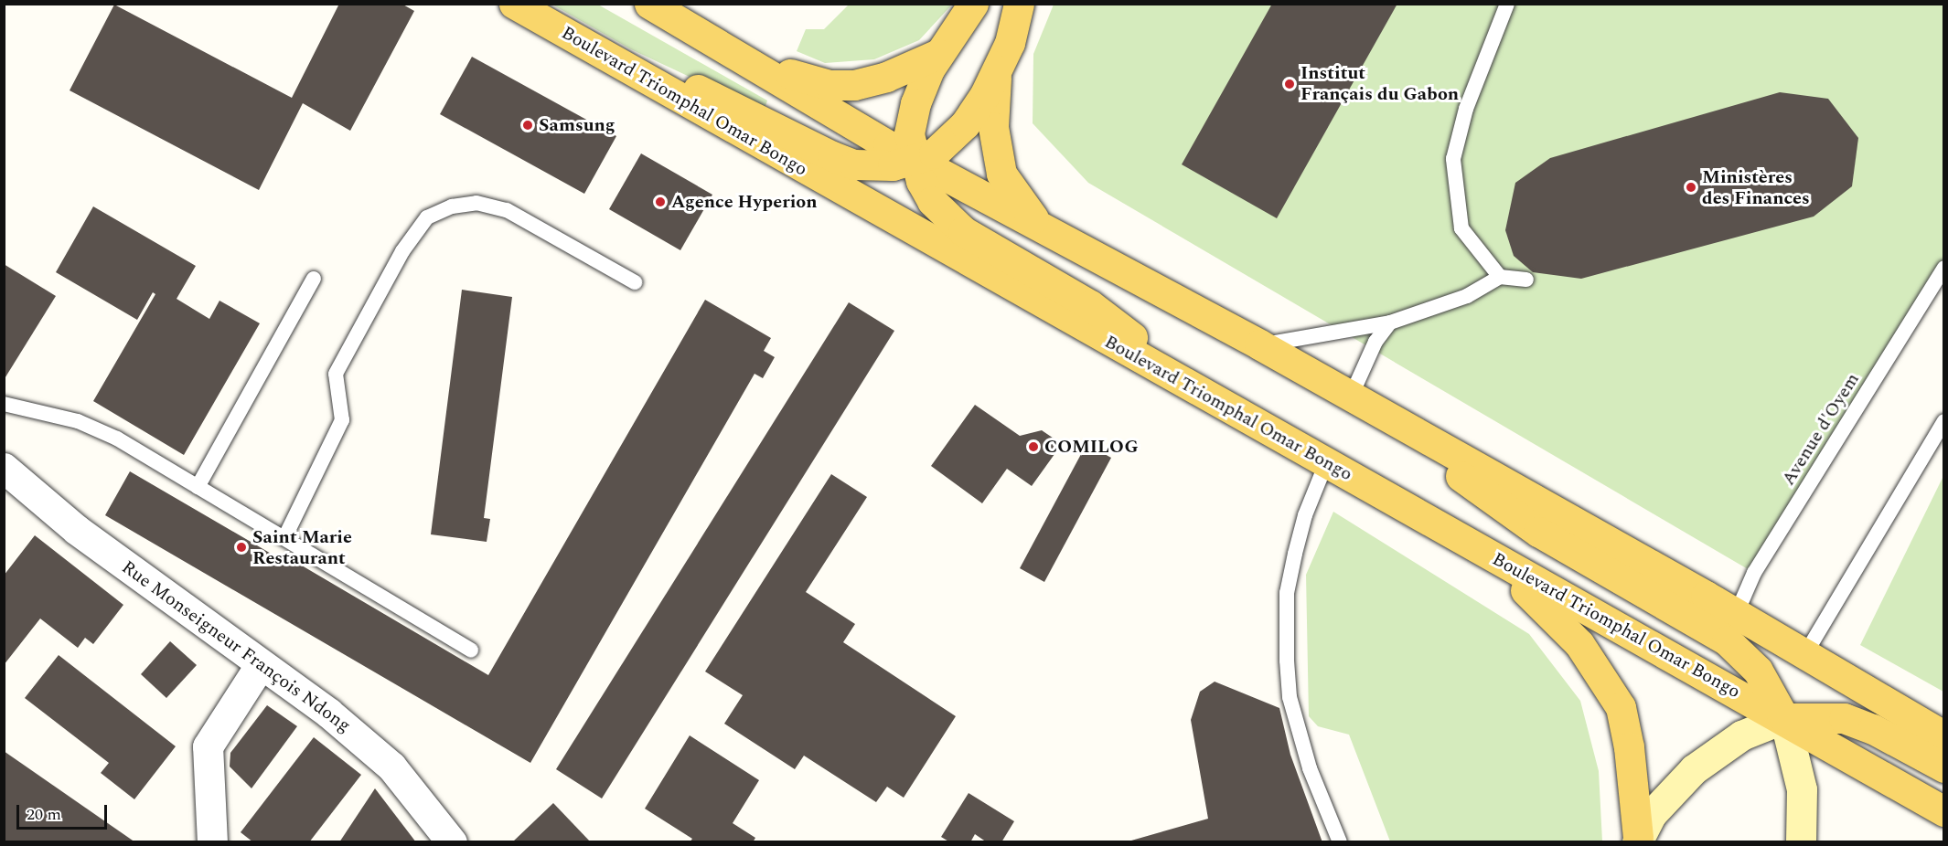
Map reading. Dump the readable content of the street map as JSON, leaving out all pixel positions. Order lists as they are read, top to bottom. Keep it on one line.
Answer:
{"streets":{"main road":["Boulevard Triomphal Omar Bongo"],"street":["Rue Monseigneur François Ndong"],"lane":["Avenue d'Oyem"]},"places":["Institut Français du Gabon","Samsung","Ministères des Finances","Agence Hyperion","COMILOG","Saint Marie Restaurant"],"scale_bar":"20 m"}
